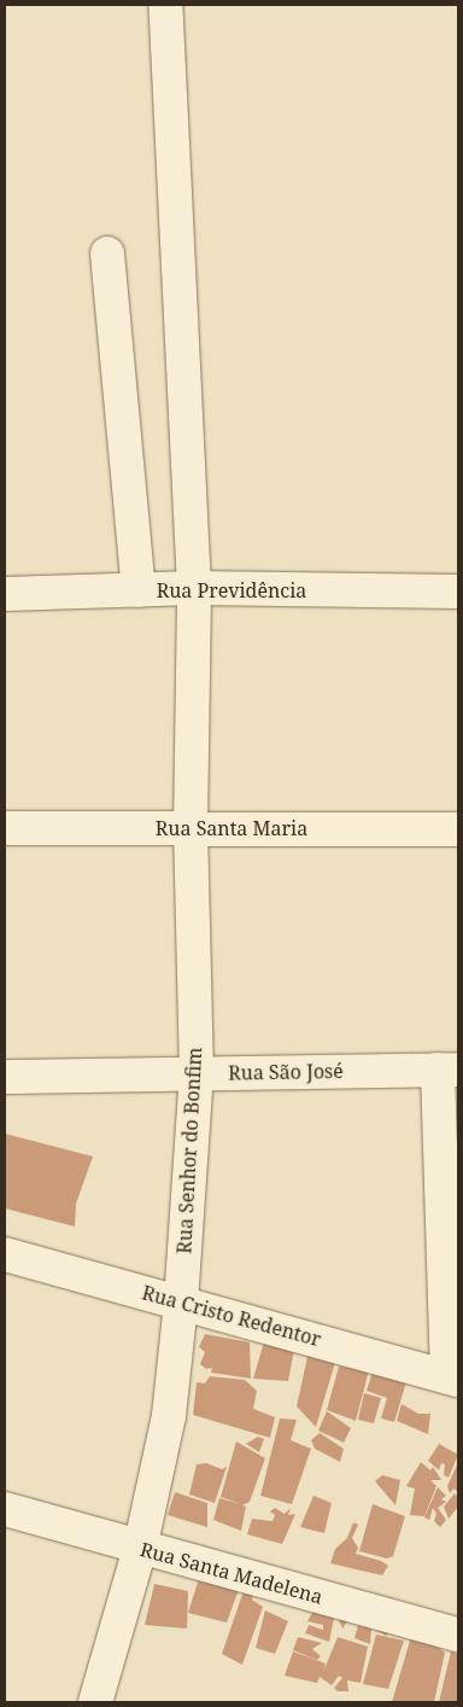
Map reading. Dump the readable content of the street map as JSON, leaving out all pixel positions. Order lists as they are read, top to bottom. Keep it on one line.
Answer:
{"streets":{"street":["Rua Previdência","Rua Santa Maria","Rua São José","Rua Senhor do Bonfim","Rua Cristo Redentor","Rua Santa Madelena"]},"crossings":[["Rua Previdência","Rua Senhor do Bonfim"],["Rua Santa Maria","Rua Senhor do Bonfim"],["Rua São José","Rua Senhor do Bonfim"],["Rua Senhor do Bonfim","Rua Cristo Redentor"],["Rua Senhor do Bonfim","Rua Santa Madelena"]]}
